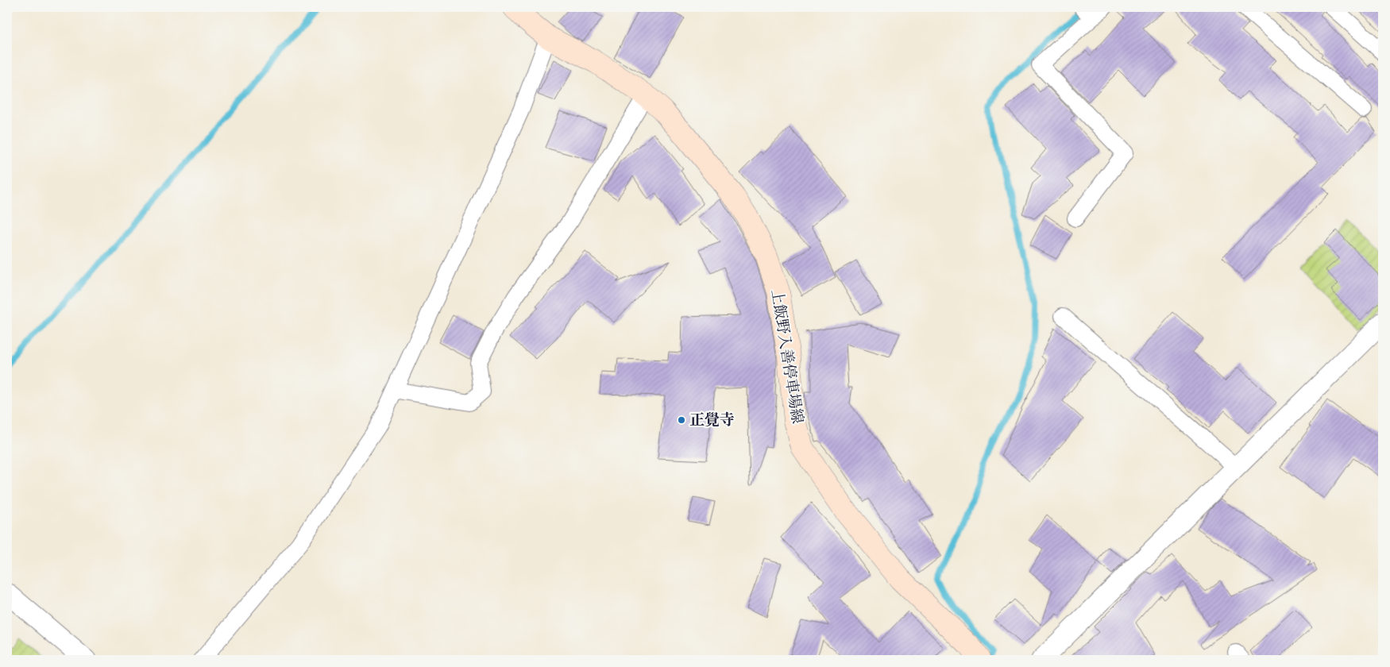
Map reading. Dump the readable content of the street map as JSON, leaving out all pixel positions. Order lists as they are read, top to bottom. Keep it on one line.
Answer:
{"streets":{"main road":["上飯野入善停車場線"]},"places":["正覺寺"]}
